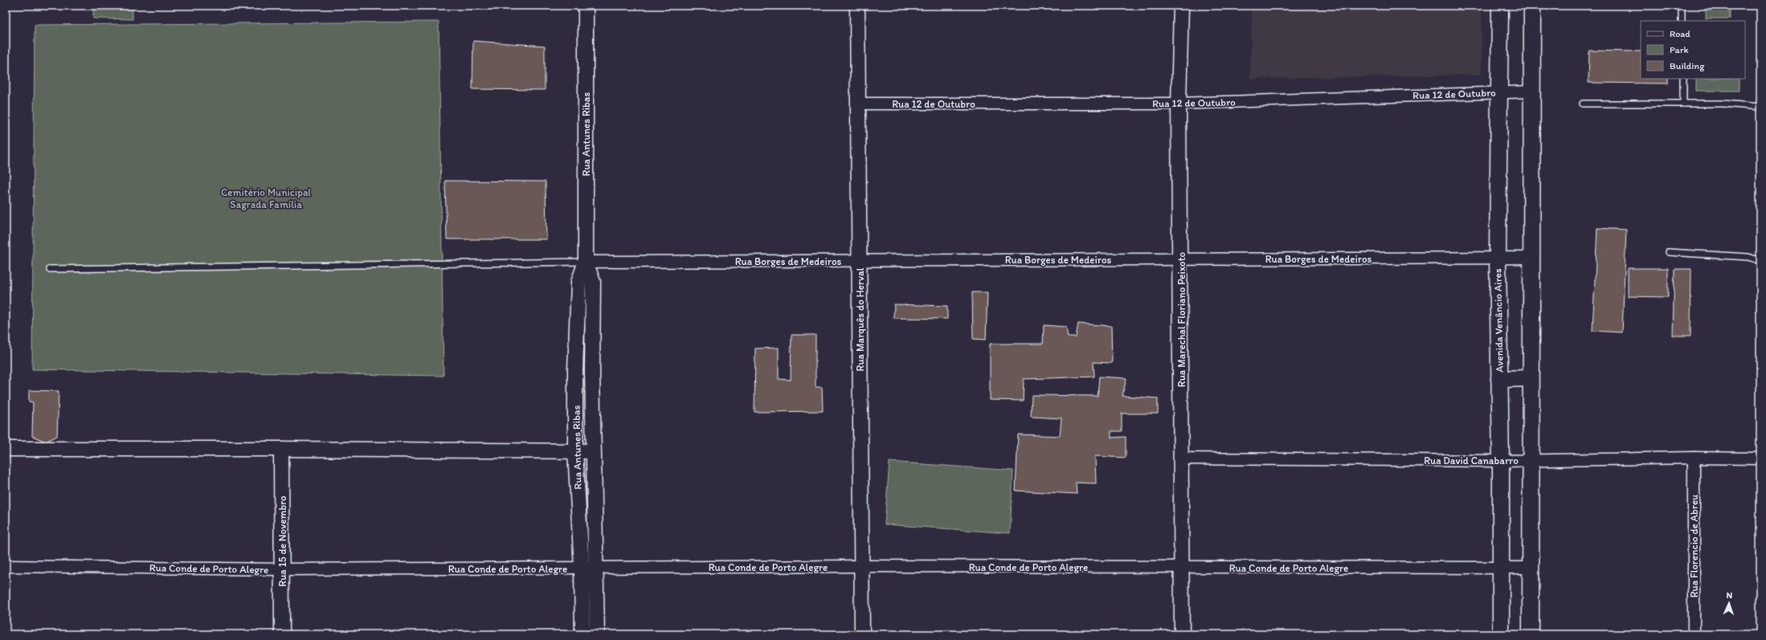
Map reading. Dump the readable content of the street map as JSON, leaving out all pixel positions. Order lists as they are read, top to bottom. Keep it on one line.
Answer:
{"streets":{"main road":["Avenida Venâncio Aires"],"street":["Rua 12 de Outubro","Rua Antunes Ribas","Rua Borges de Medeiros","Rua Marquês do Herval","Rua Marechal Floriano Peixoto","Rua David Canabarro","Rua 15 de Novembro","Rua Florencio de Abreu","Rua Conde de Porto Alegre"]},"crossings":[["Rua 12 de Outubro","Rua Marquês do Herval"],["Rua 12 de Outubro","Rua Marechal Floriano Peixoto"],["Rua 12 de Outubro","Avenida Venâncio Aires"],["Rua Antunes Ribas","Rua Borges de Medeiros"],["Rua Antunes Ribas","Rua Conde de Porto Alegre"],["Rua Borges de Medeiros","Rua Marquês do Herval"],["Rua Borges de Medeiros","Rua Marechal Floriano Peixoto"],["Rua Borges de Medeiros","Avenida Venâncio Aires"],["Rua Marquês do Herval","Rua Conde de Porto Alegre"],["Rua Marechal Floriano Peixoto","Rua David Canabarro"],["Rua Marechal Floriano Peixoto","Rua Conde de Porto Alegre"],["Avenida Venâncio Aires","Rua David Canabarro"],["Avenida Venâncio Aires","Rua Conde de Porto Alegre"],["Rua David Canabarro","Rua Florencio de Abreu"],["Rua 15 de Novembro","Rua Conde de Porto Alegre"]],"parks":["Cemitério Municipal Sagrada Família"],"legend":["Road","Park","Building"],"north":"top"}
